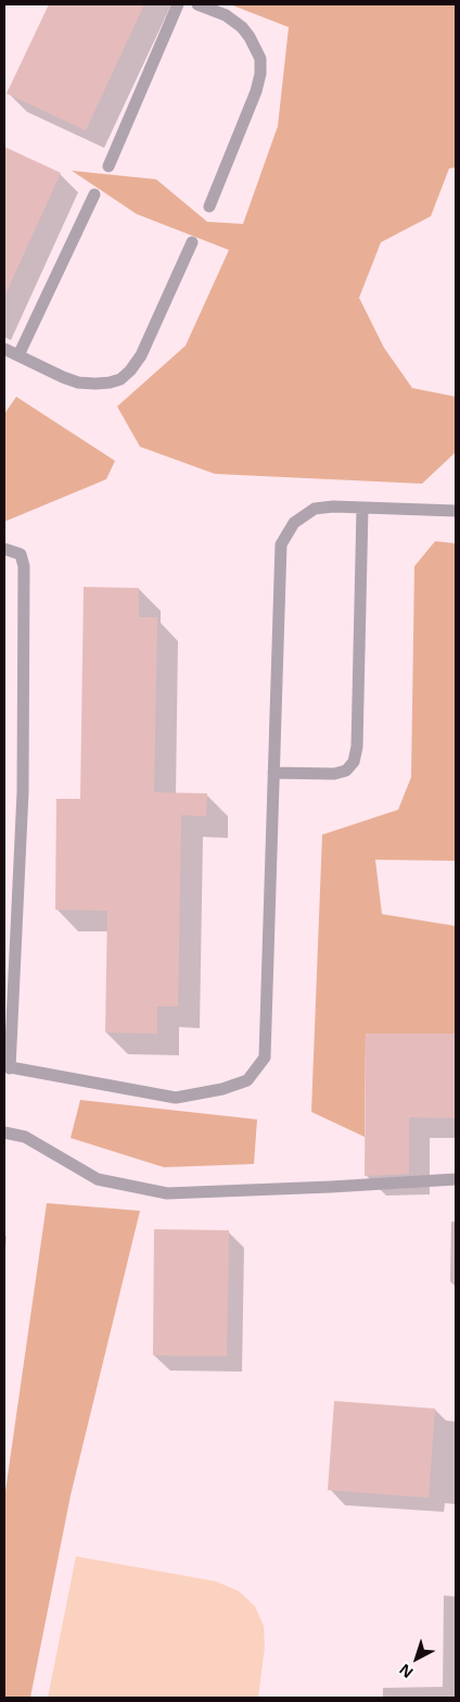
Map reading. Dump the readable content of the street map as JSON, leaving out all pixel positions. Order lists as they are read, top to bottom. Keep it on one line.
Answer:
{"north":"bottom left"}
